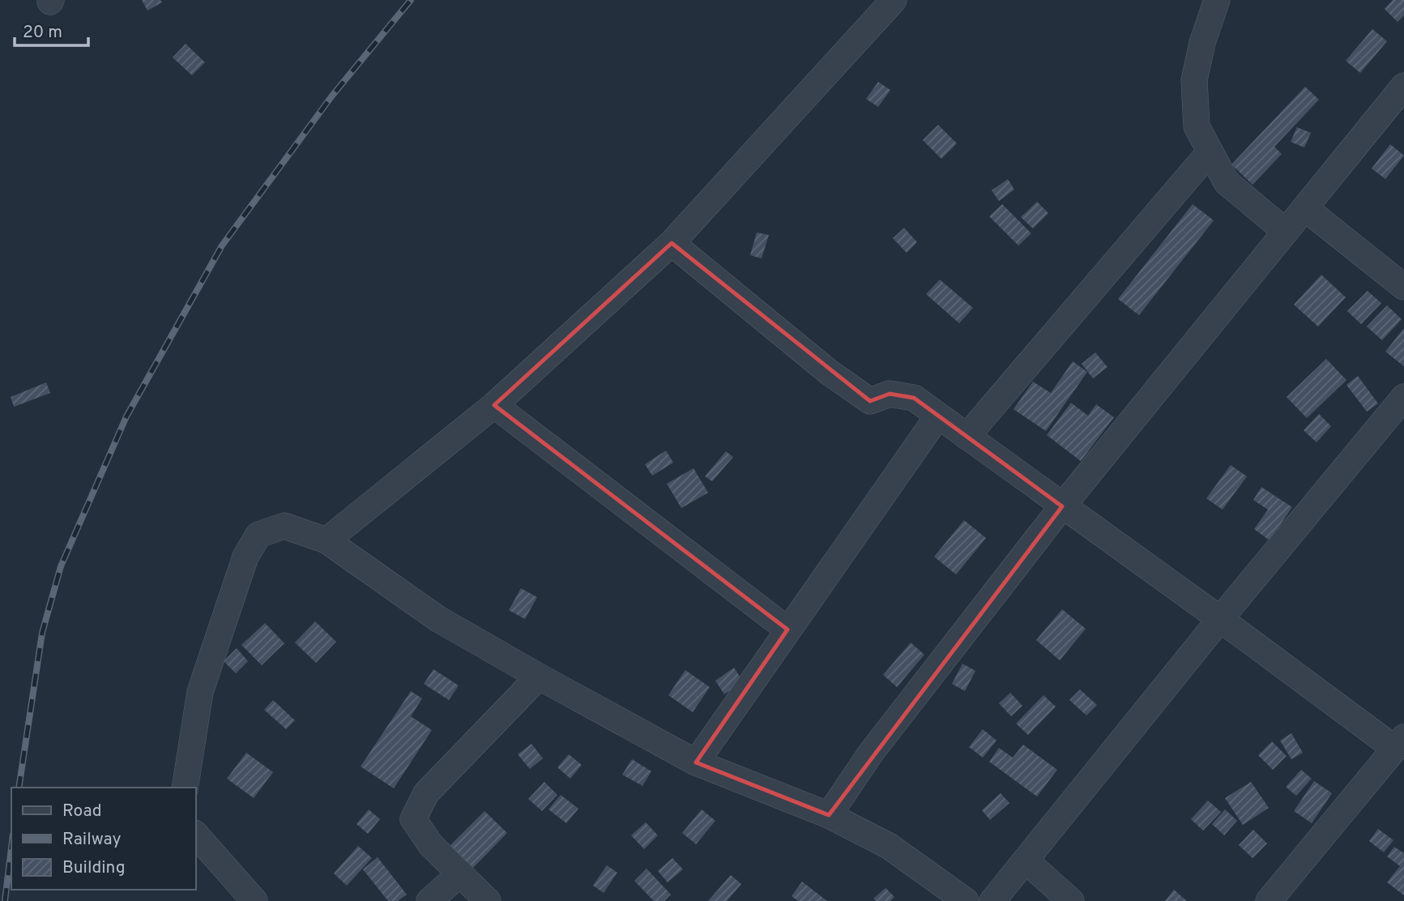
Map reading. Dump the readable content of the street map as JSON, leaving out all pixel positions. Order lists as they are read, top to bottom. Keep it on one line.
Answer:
{"legend":["Road","Railway","Building"],"scale_bar":"20 m"}
